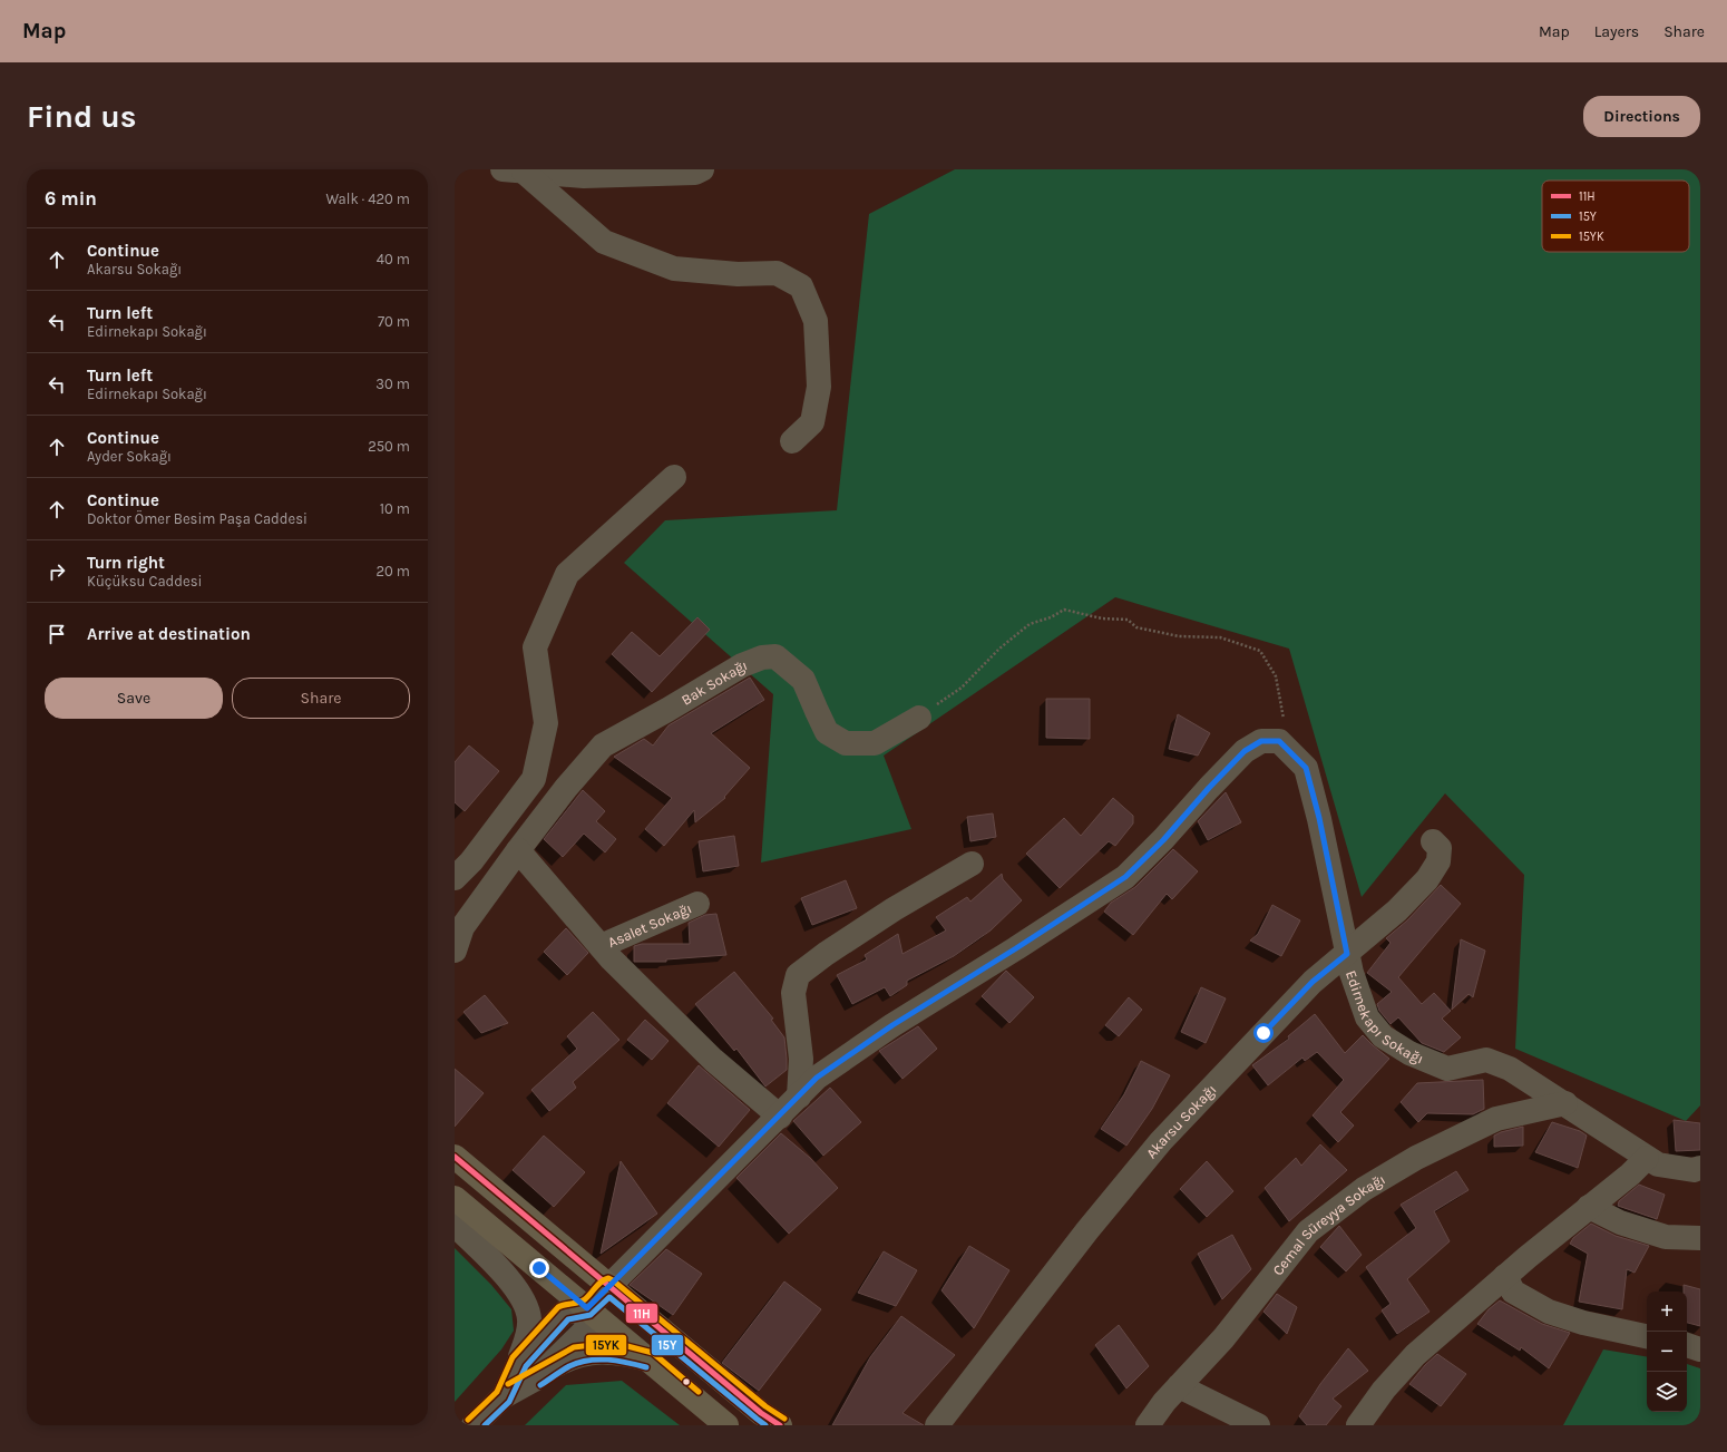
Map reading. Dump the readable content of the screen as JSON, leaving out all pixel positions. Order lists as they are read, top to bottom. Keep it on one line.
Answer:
{"streets":{"street":["Bak Sokağı","Asalet Sokağı","Edirnekapı Sokağı","Akarsu Sokağı","Cemal Süreyya Sokağı"]},"crossings":[["Edirnekapı Sokağı","Akarsu Sokağı"],["Edirnekapı Sokağı","Cemal Süreyya Sokağı"]],"lines":["transit line 11H","transit line 15YK","transit line 15Y"],"legend":["11H","15Y","15YK"],"page":{"header":"Map","nav":["Map","Layers","Share"],"buttons":["Directions",["Save","Share"]],"title":"Find us","heading":["6 min","Walk · 420 m"],"list":[["Continue","Akarsu Sokağı","40 m"],["Turn left","Edirnekapı Sokağı","70 m"],["Turn left","Edirnekapı Sokağı","30 m"],["Continue","Ayder Sokağı","250 m"],["Continue","Doktor Ömer Besim Paşa Caddesi","10 m"],["Turn right","Küçüksu Caddesi","20 m"],"Arrive at destination"],"map_buttons":["+","−"]}}
